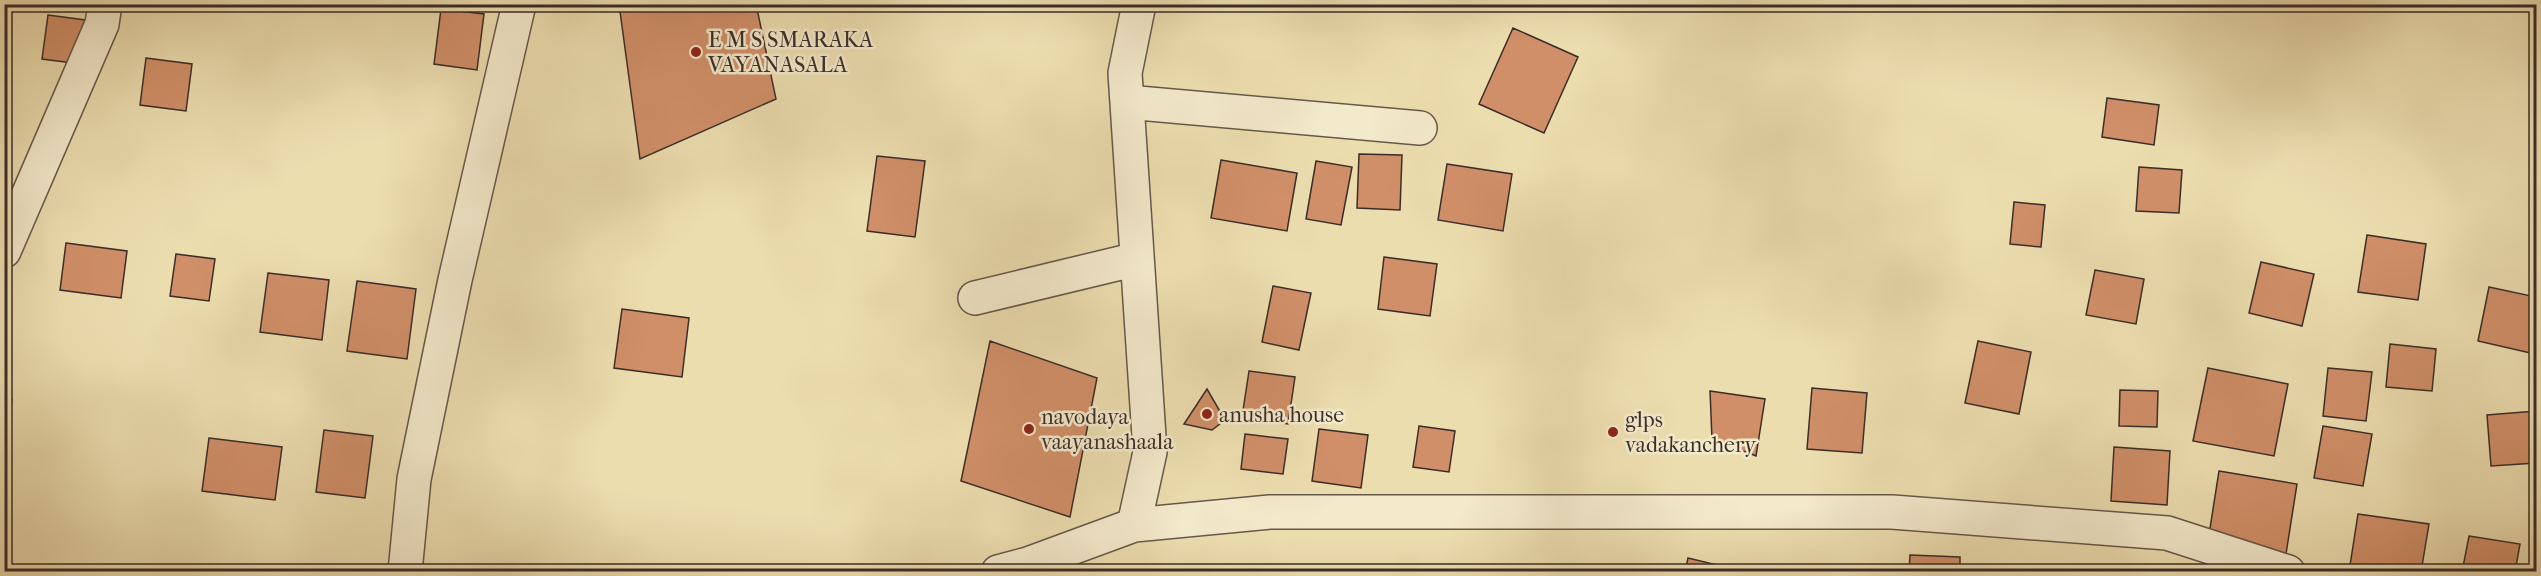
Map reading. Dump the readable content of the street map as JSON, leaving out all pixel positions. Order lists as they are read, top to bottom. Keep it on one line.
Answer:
{"places":["E M S SMARAKA VAYANASALA","anusha house","navodaya vaayanashaala","glps vadakanchery"]}
